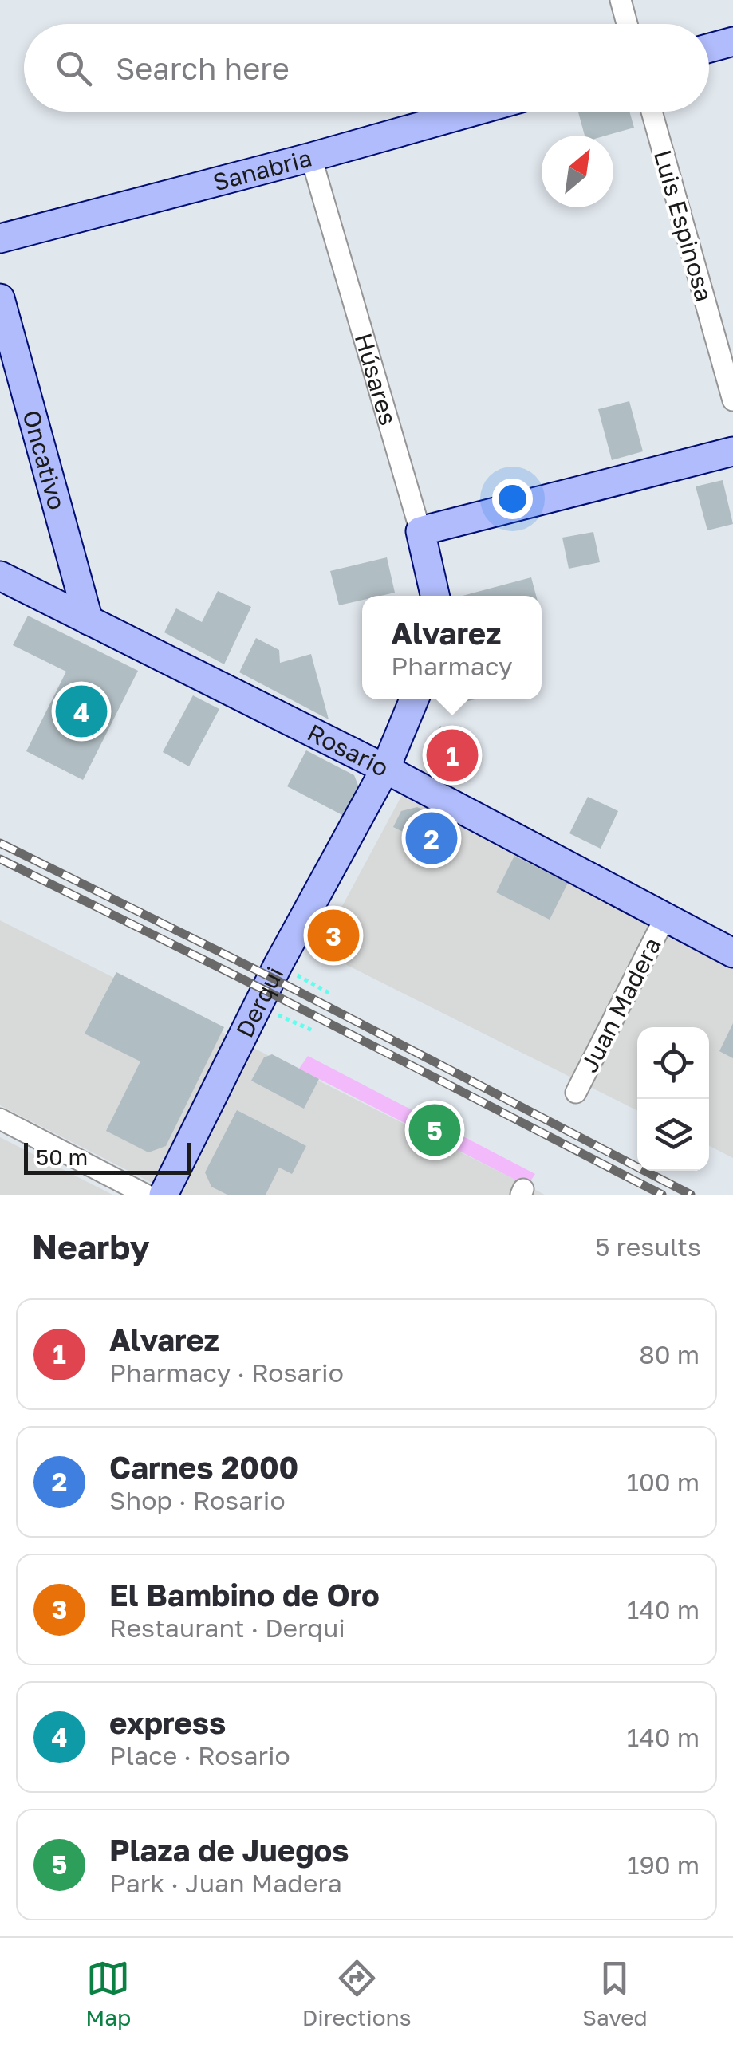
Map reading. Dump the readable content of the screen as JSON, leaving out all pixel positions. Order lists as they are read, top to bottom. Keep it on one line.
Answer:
{"streets":{"street":["Sanabria","Luis Espinosa","Húsares","Oncativo","Rosario","Derqui","Juan Madera"]},"crossings":[["Sanabria","Húsares"],["Oncativo","Rosario"],["Rosario","Derqui"],["Rosario","Juan Madera"]],"scale_bar":"50 m","north":"top right","page":{"search":"Search here","popup":["Alvarez","Pharmacy"],"pins":["4","1","2","3","5"],"scale":"50 m","heading":["Nearby","5 results"],"list":[{"mark":"1","name":"Alvarez","note":"Pharmacy · Rosario","value":"80 m"},{"mark":"2","name":"Carnes 2000","note":"Shop · Rosario","value":"100 m"},{"mark":"3","name":"El Bambino de Oro","note":"Restaurant · Derqui","value":"140 m"},{"mark":"4","name":"express","note":"Place · Rosario","value":"140 m"},{"mark":"5","name":"Plaza de Juegos","note":"Park · Juan Madera","value":"190 m"}],"nav":["Map","Directions","Saved"]}}
